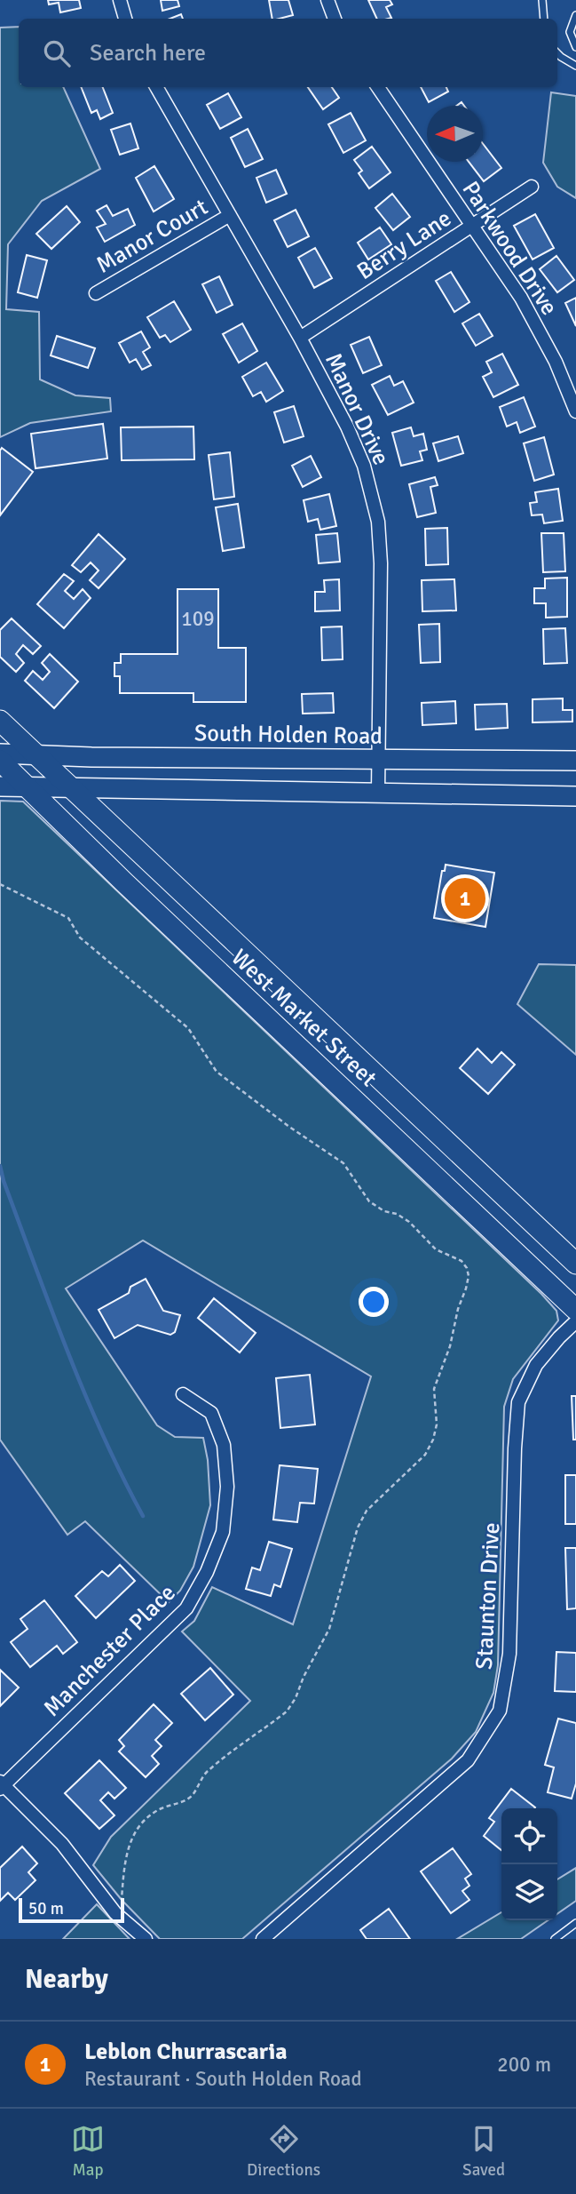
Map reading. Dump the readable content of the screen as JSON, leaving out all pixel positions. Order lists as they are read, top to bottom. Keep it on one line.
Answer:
{"streets":{"main road":["South Holden Road","West Market Street"],"street":["Manor Court","Berry Lane","Parkwood Drive","Manor Drive","Staunton Drive","Manchester Place"]},"crossings":[["Manor Court","Manor Drive"],["Berry Lane","Parkwood Drive"],["Berry Lane","Manor Drive"],["Manor Drive","South Holden Road"],["South Holden Road","West Market Street"]],"house_numbers":["109"],"scale_bar":"50 m","north":"left","page":{"search":"Search here","pins":"1","scale":"50 m","heading":"Nearby","list":[{"mark":"1","name":"Leblon Churrascaria","note":"Restaurant · South Holden Road","value":"200 m"}],"nav":["Map","Directions","Saved"]}}
